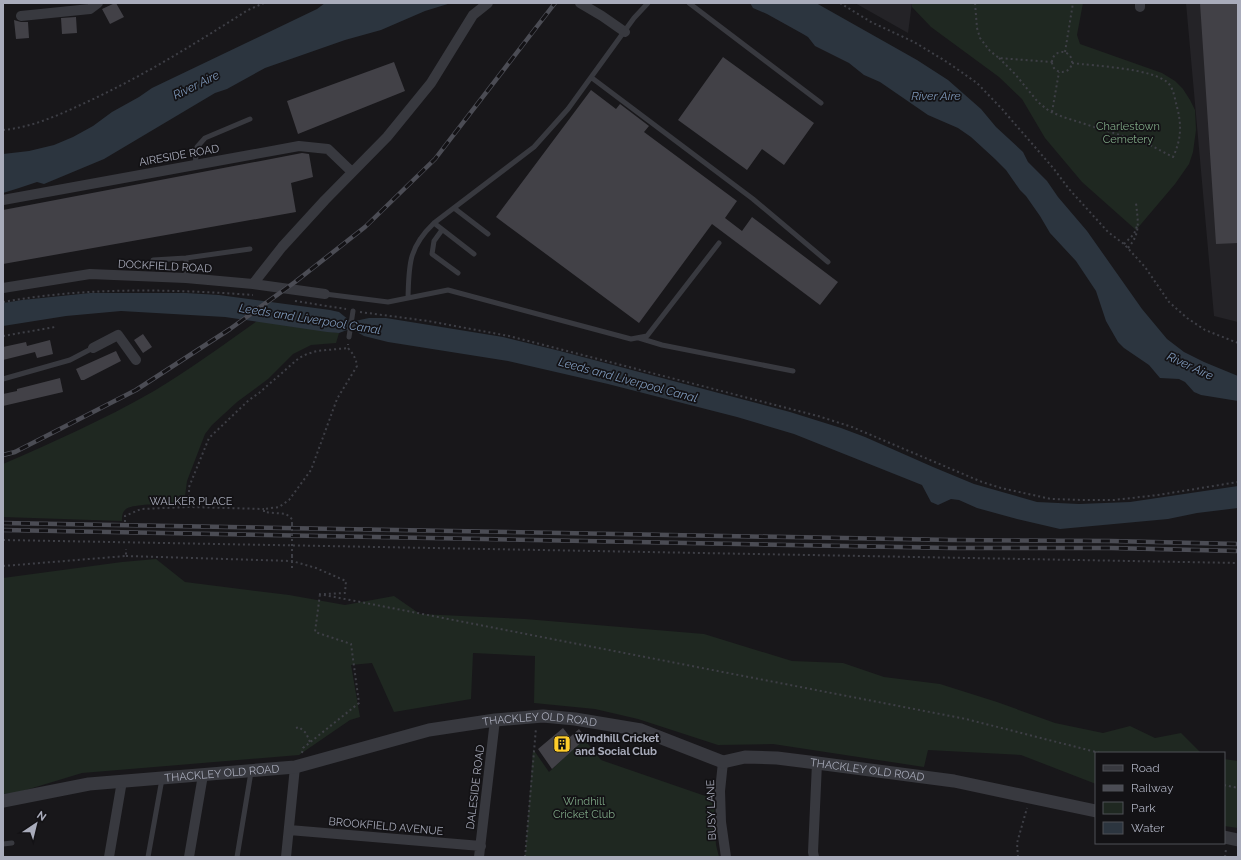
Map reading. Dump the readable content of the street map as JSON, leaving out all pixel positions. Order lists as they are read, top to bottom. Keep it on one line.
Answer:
{"streets":{"street":["AIRESIDE ROAD","DOCKFIELD ROAD","THACKLEY OLD ROAD","DALESIDE ROAD","BUSY LANE","BROOKFIELD AVENUE"],"path":["WALKER PLACE"]},"crossings":[["THACKLEY OLD ROAD","DALESIDE ROAD"],["THACKLEY OLD ROAD","BUSY LANE"],["DALESIDE ROAD","BROOKFIELD AVENUE"]],"water":["River Aire","Leeds and Liverpool Canal"],"parks":["Charlestown Cemetery","Windhill Cricket Club"],"places":{"building":["Windhill Cricket and Social Club"]},"legend":["Road","Railway","Park","Water"],"north":"top right"}
